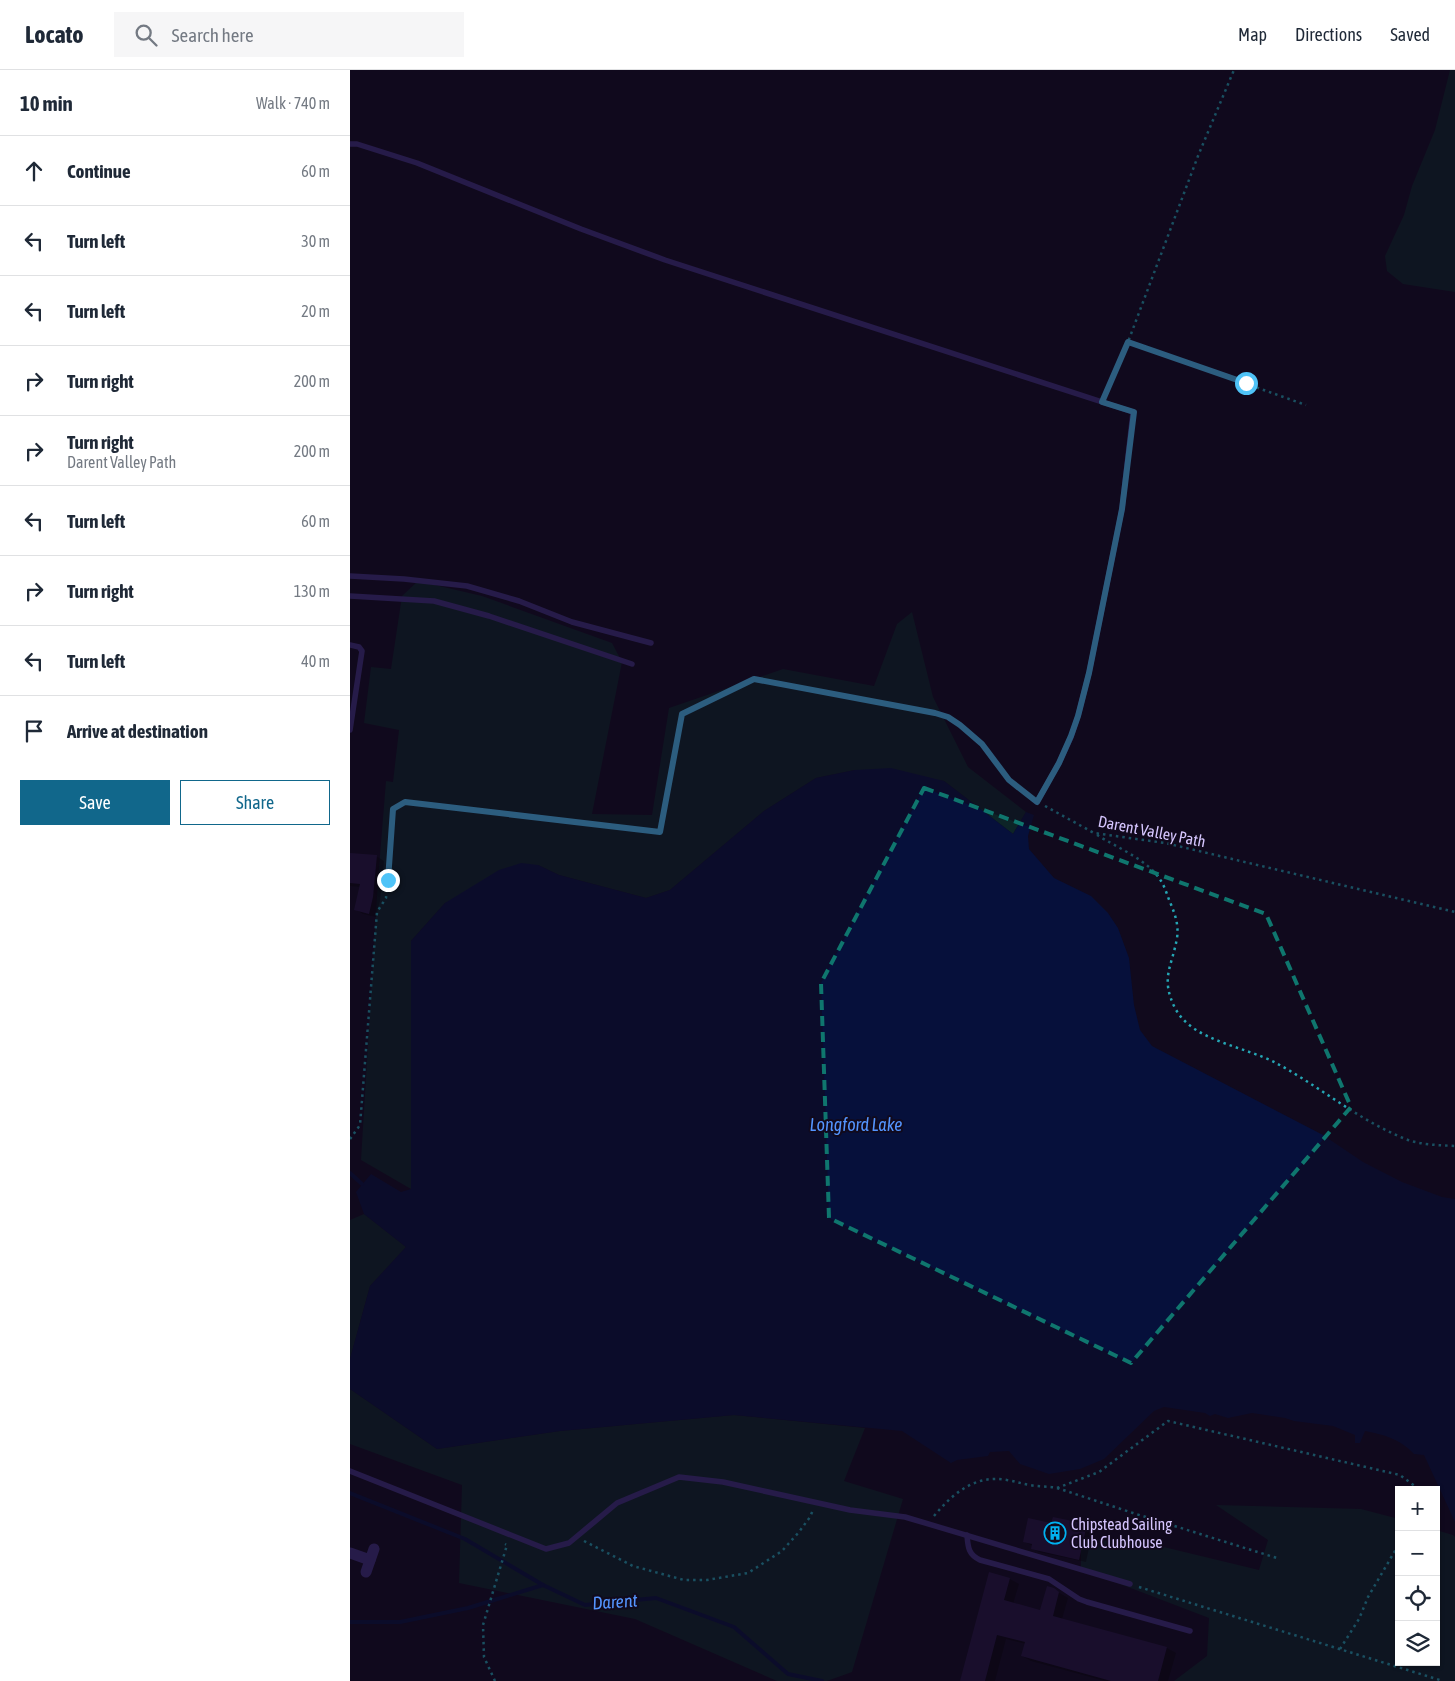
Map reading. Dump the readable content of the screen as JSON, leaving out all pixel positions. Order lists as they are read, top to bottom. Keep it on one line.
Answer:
{"streets":{"path":["Darent Valley Path"]},"water":["Longford Lake","Darent"],"places":{"building":["Chipstead Sailing Club Clubhouse"]},"page":{"header":"Locato","search":"Search here","nav":["Map","Directions","Saved"],"heading":["10 min","Walk · 740 m"],"list":[["Continue","60 m"],["Turn left","30 m"],["Turn left","20 m"],["Turn right","200 m"],["Turn right","Darent Valley Path","200 m"],["Turn left","60 m"],["Turn right","130 m"],["Turn left","40 m"],"Arrive at destination"],"buttons":["Save","Share"],"map_buttons":["+","−"]}}
